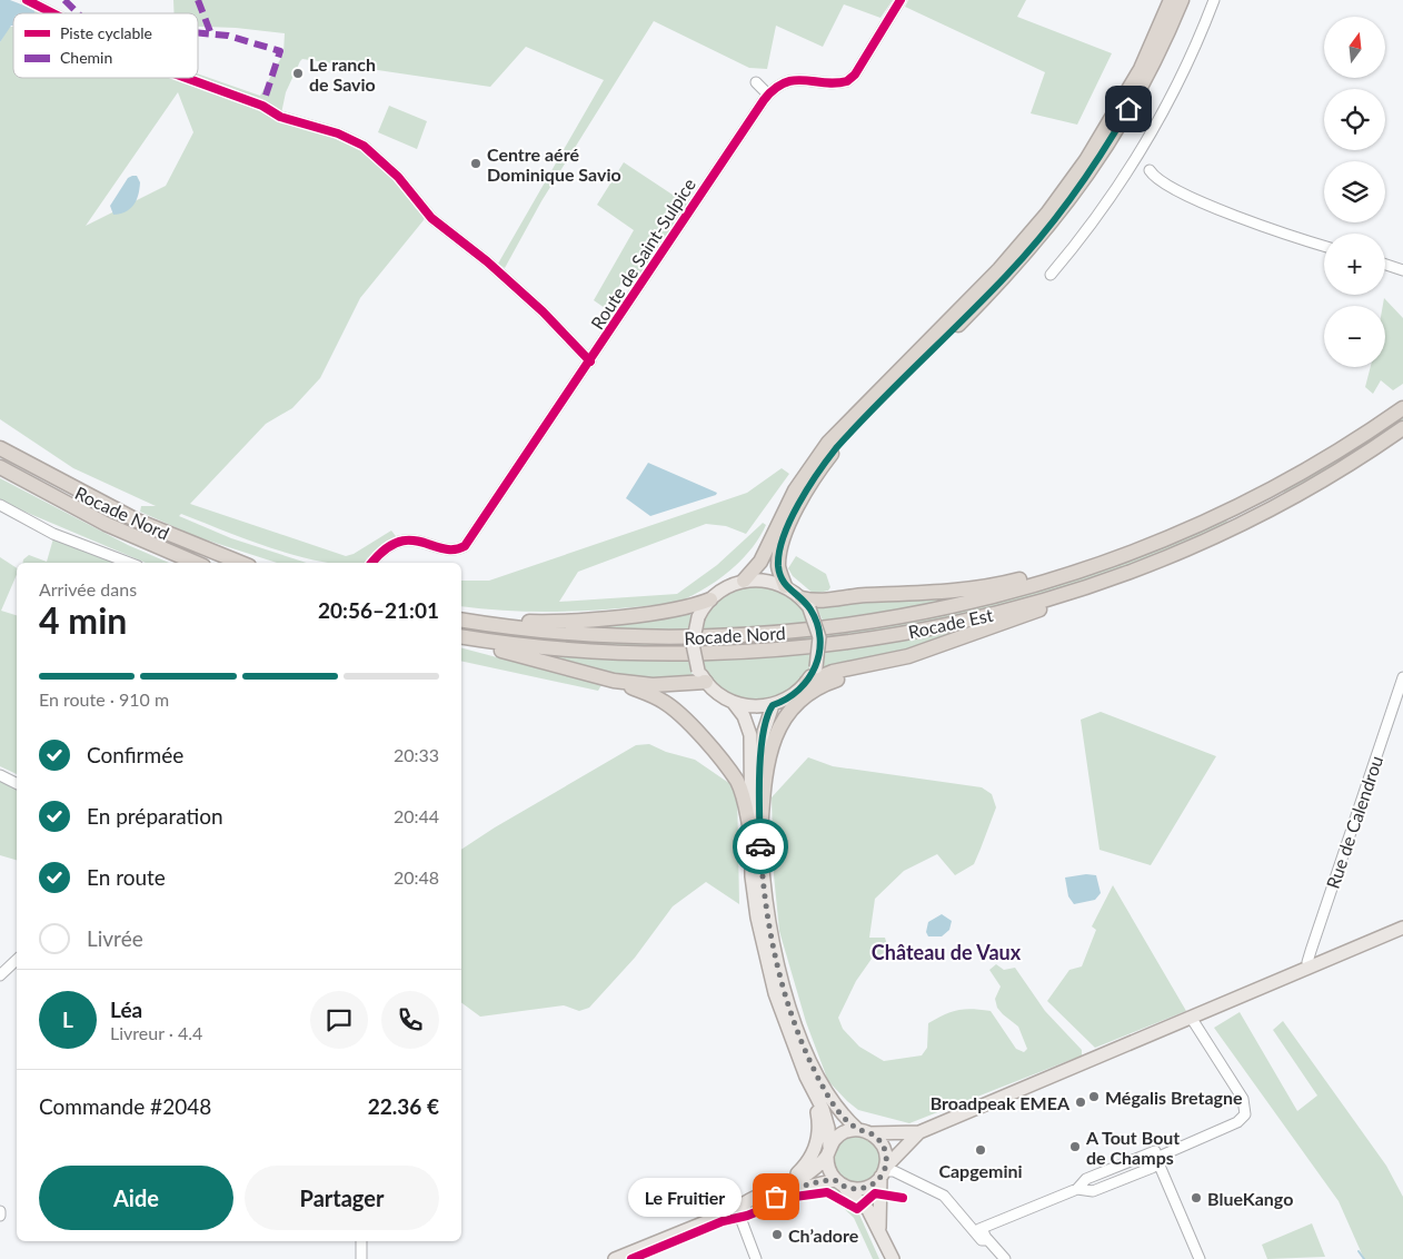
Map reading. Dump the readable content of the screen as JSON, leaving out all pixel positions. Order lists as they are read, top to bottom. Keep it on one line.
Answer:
{"streets":{"highway":["Rocade Nord","Rocade Est"],"street":["Route de Saint-Sulpice","Rue de Calendrou"]},"districts":["Château de Vaux"],"places":["Le ranch de Savio","Centre aéré Dominique Savio","Mégalis Bretagne","Broadpeak EMEA","A Tout Bout de Champs","Capgemini","Le Fruitier","BlueKango","Ch’adore"],"legend":["Piste cyclable","Chemin"],"north":"top","page":{"map_buttons":["+","−"],"heading":["4 min","Arrivée dans","20:56–21:01"],"panel":["Léa","Livreur · 4.4","Commande #2048","22.36 €"],"bar":"En route · 910 m","list":[["Confirmée","20:33"],["En préparation","20:44"],["En route","20:48"],"Livrée"],"round":"L","buttons":["Aide","Partager"],"bubble":"Le Fruitier"}}
